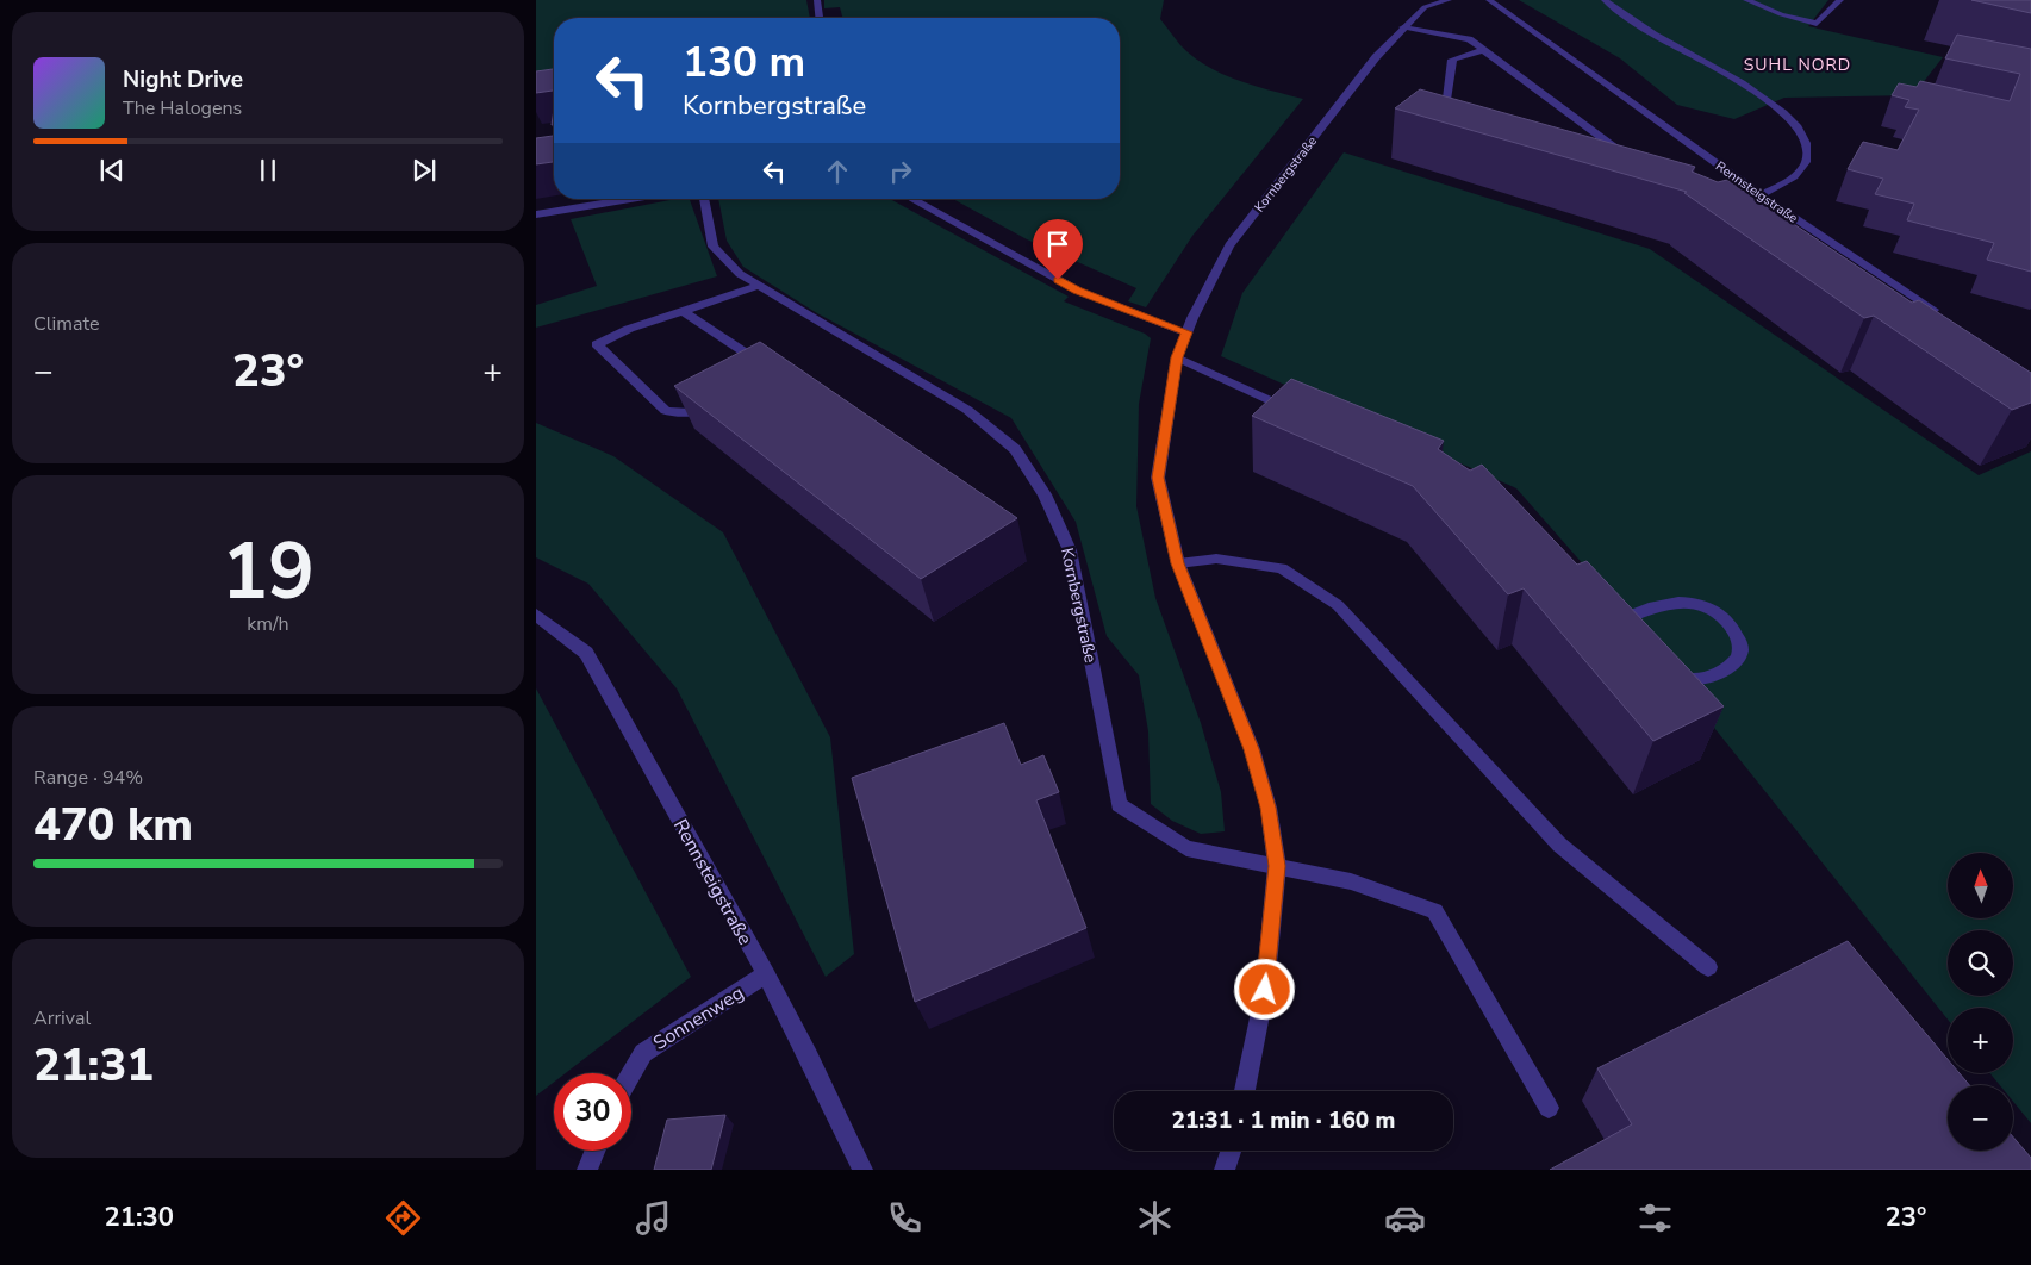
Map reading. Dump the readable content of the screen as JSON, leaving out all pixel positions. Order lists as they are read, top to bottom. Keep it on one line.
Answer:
{"streets":{"street":["Kornbergstraße","Rennsteigstraße","Sonnenweg"]},"crossings":[["Rennsteigstraße","Sonnenweg"]],"districts":["SUHL NORD"],"north":"top","page":{"turn":["130 m","Kornbergstraße"],"song":["Night Drive","The Halogens"],"tile":["Climate",["19","km/h"],["Range · 94%","470 km"],["Arrival","21:31"]],"heat":["−","23°","+"],"map_buttons":["+","−"],"limit":"30","trip":"21:31 · 1 min · 160 m","tabs":["21:30","23°"]}}
